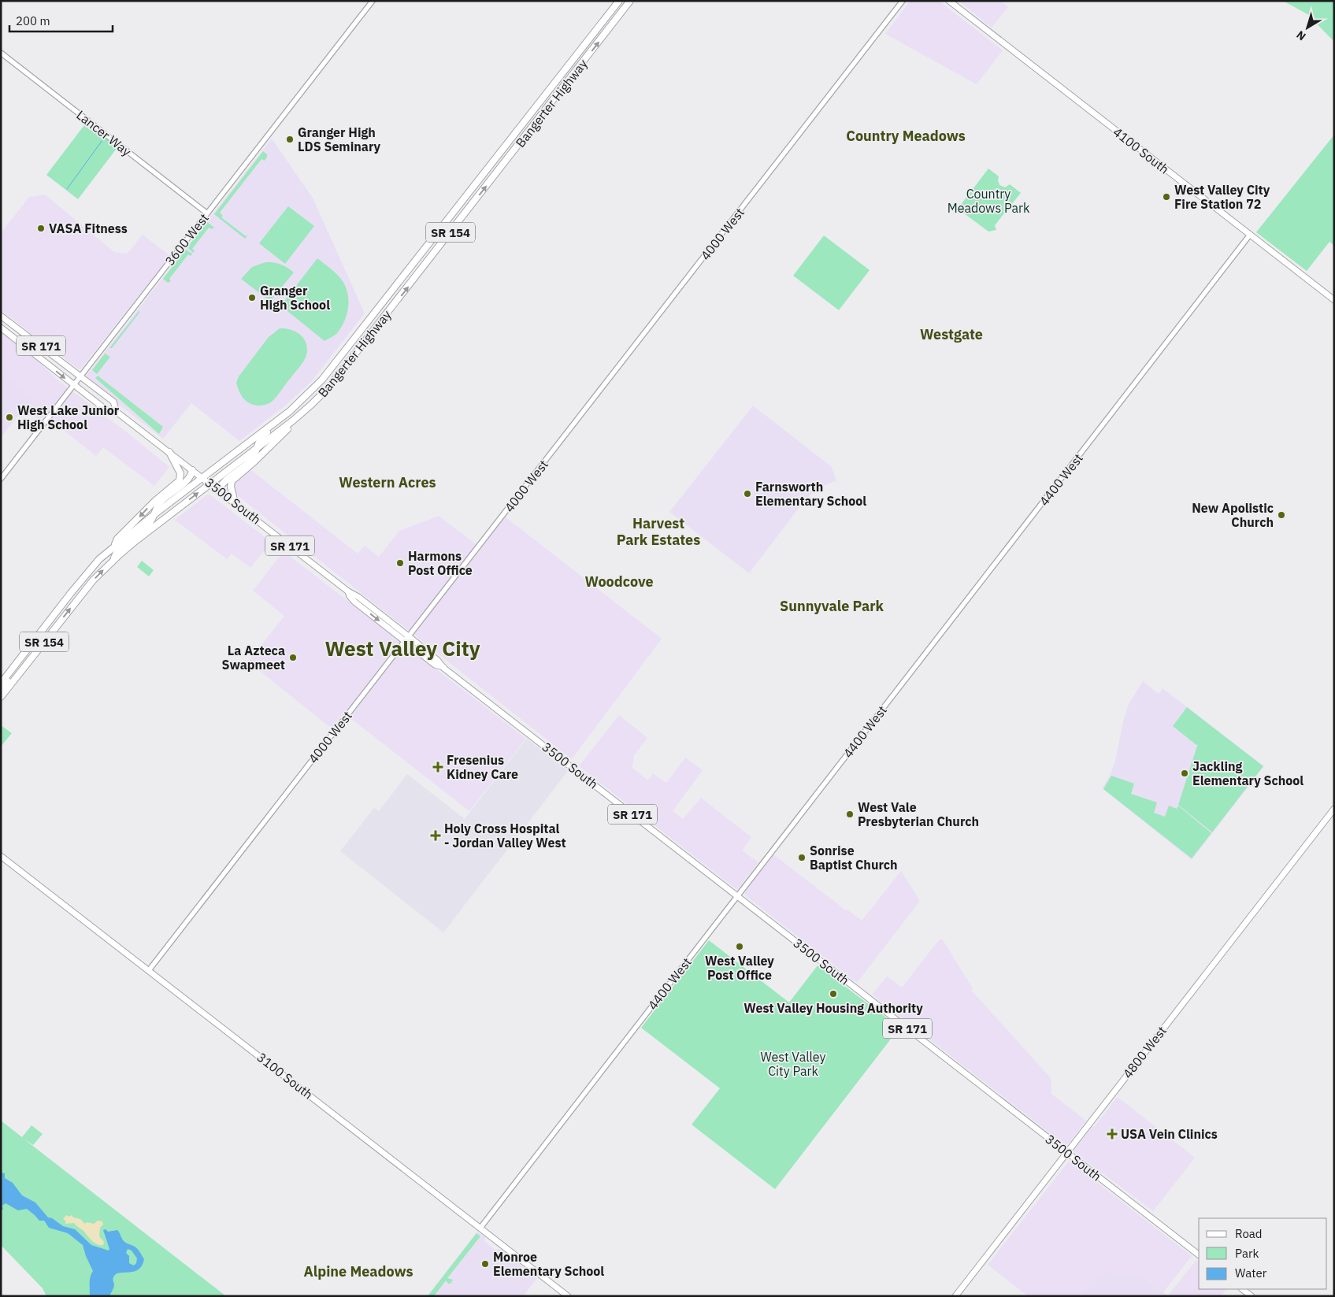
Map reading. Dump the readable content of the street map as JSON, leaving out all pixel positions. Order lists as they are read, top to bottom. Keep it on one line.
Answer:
{"streets":{"highway":["Bangerter Highway","SR 154"],"main road":["4100 South","SR 171","3500 South","4800 West","3100 South"],"street":["Lancer Way","4000 West","3600 West","4400 West"]},"crossings":[["Bangerter Highway","3500 South"],["Lancer Way","3600 West"],["4100 South","4400 West"],["4000 West","3500 South"],["4000 West","3100 South"],["3600 West","3500 South"],["4400 West","3500 South"],["4400 West","3100 South"],["3500 South","4800 West"]],"districts":["Country Meadows","Westgate","Western Acres","Harvest Park Estates","Woodcove","Sunnyvale Park","West Valley City","Alpine Meadows"],"parks":["Country Meadows Park","West Valley City Park"],"places":{"other":["Granger High LDS Seminary","West Valley City Fire Station 72","VASA Fitness","Granger High School","West Lake Junior High School","Farnsworth Elementary School","New Apolistic Church","Harmons Post Office","La Azteca Swapmeet","Jackling Elementary School","West Vale Presbyterian Church","Sonrise Baptist Church","West Valley Post Office","West Valley Housing Authority","Monroe Elementary School"],"health":["Fresenius Kidney Care","Holy Cross Hospital - Jordan Valley West","USA Vein Clinics"]},"legend":["Road","Park","Water"],"scale_bar":"200 m","north":"bottom left"}
